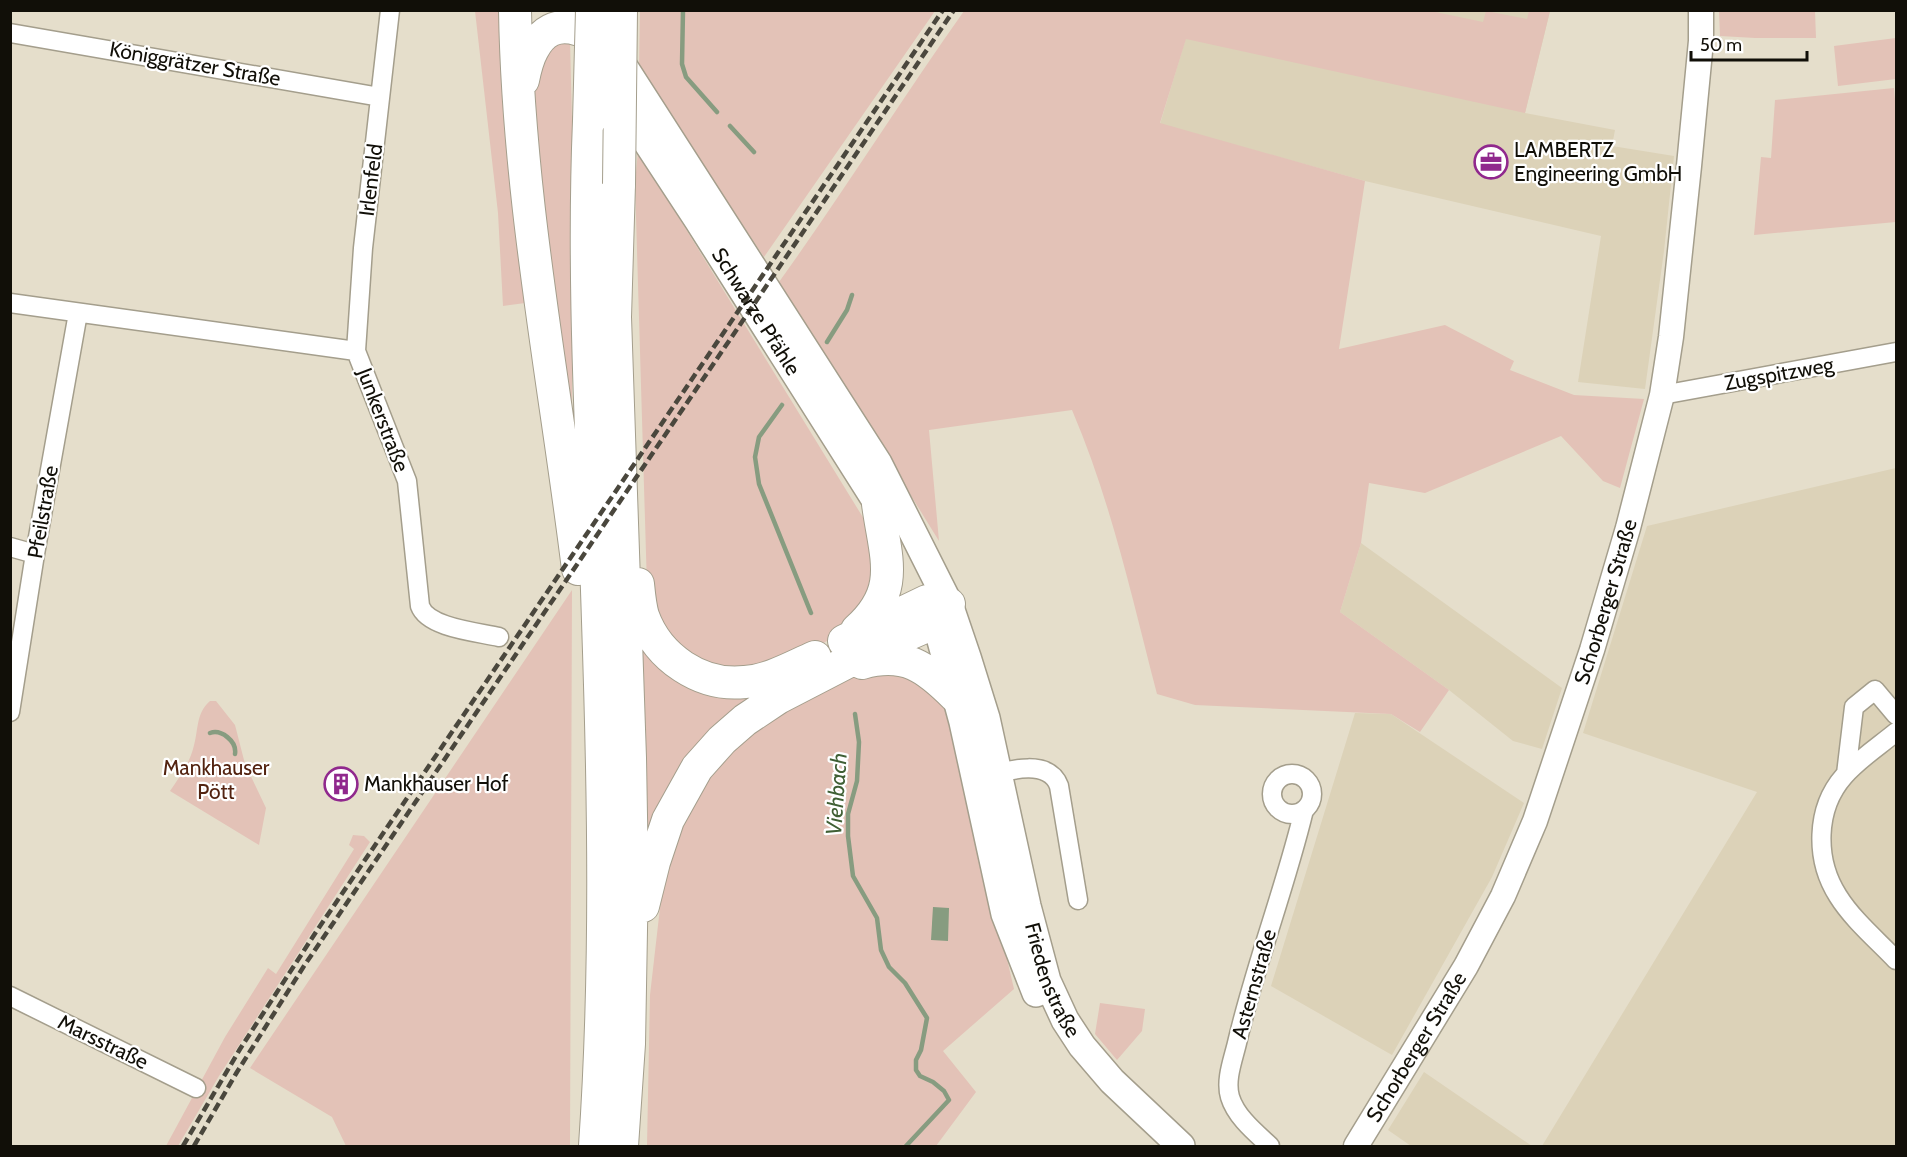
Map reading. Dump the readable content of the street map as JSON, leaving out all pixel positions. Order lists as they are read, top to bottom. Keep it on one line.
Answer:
{"streets":{"main road":["Schwarze Pfähle","Friedenstraße"],"street":["Königgrätzer Straße","Irlenfeld","Zugspitzweg","Junkerstraße","Pfeilstraße","Schorberger Straße","Asternstraße","Marsstraße"]},"crossings":[["Königgrätzer Straße","Irlenfeld"],["Irlenfeld","Junkerstraße"],["Schwarze Pfähle","Friedenstraße"],["Zugspitzweg","Schorberger Straße"],["Junkerstraße","Pfeilstraße"]],"water":["Viehbach"],"parks":["Mankhauser Pött"],"places":{"office":["LAMBERTZ Engineering GmbH"],"building":["Mankhauser Hof"]},"scale_bar":"50 m"}
